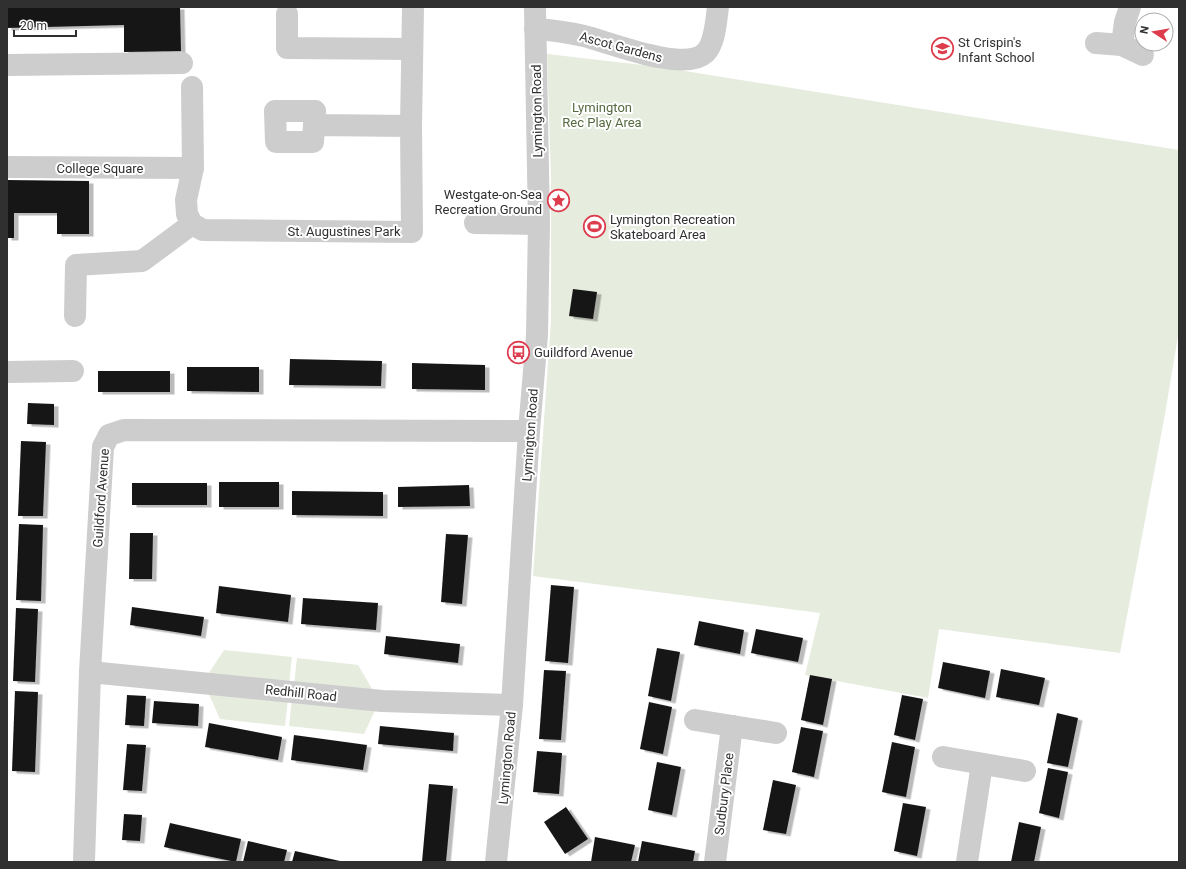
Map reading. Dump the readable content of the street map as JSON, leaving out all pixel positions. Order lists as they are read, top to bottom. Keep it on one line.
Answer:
{"streets":{"street":["Ascot Gardens","Lymington Road","College Square","St. Augustines Park","Guildford Avenue","Redhill Road","Sudbury Place"]},"crossings":[["Ascot Gardens","Lymington Road"],["Lymington Road","Guildford Avenue"],["Lymington Road","Redhill Road"],["Guildford Avenue","Redhill Road"]],"parks":["Lymington Rec Play Area"],"places":{"school or university":["St Crispin's Infant School"],"place":["Westgate-on-Sea Recreation Ground"],"sports":["Lymington Recreation Skateboard Area"],"bus stop":["Guildford Avenue"]},"scale_bar":"20 m","north":"left"}
